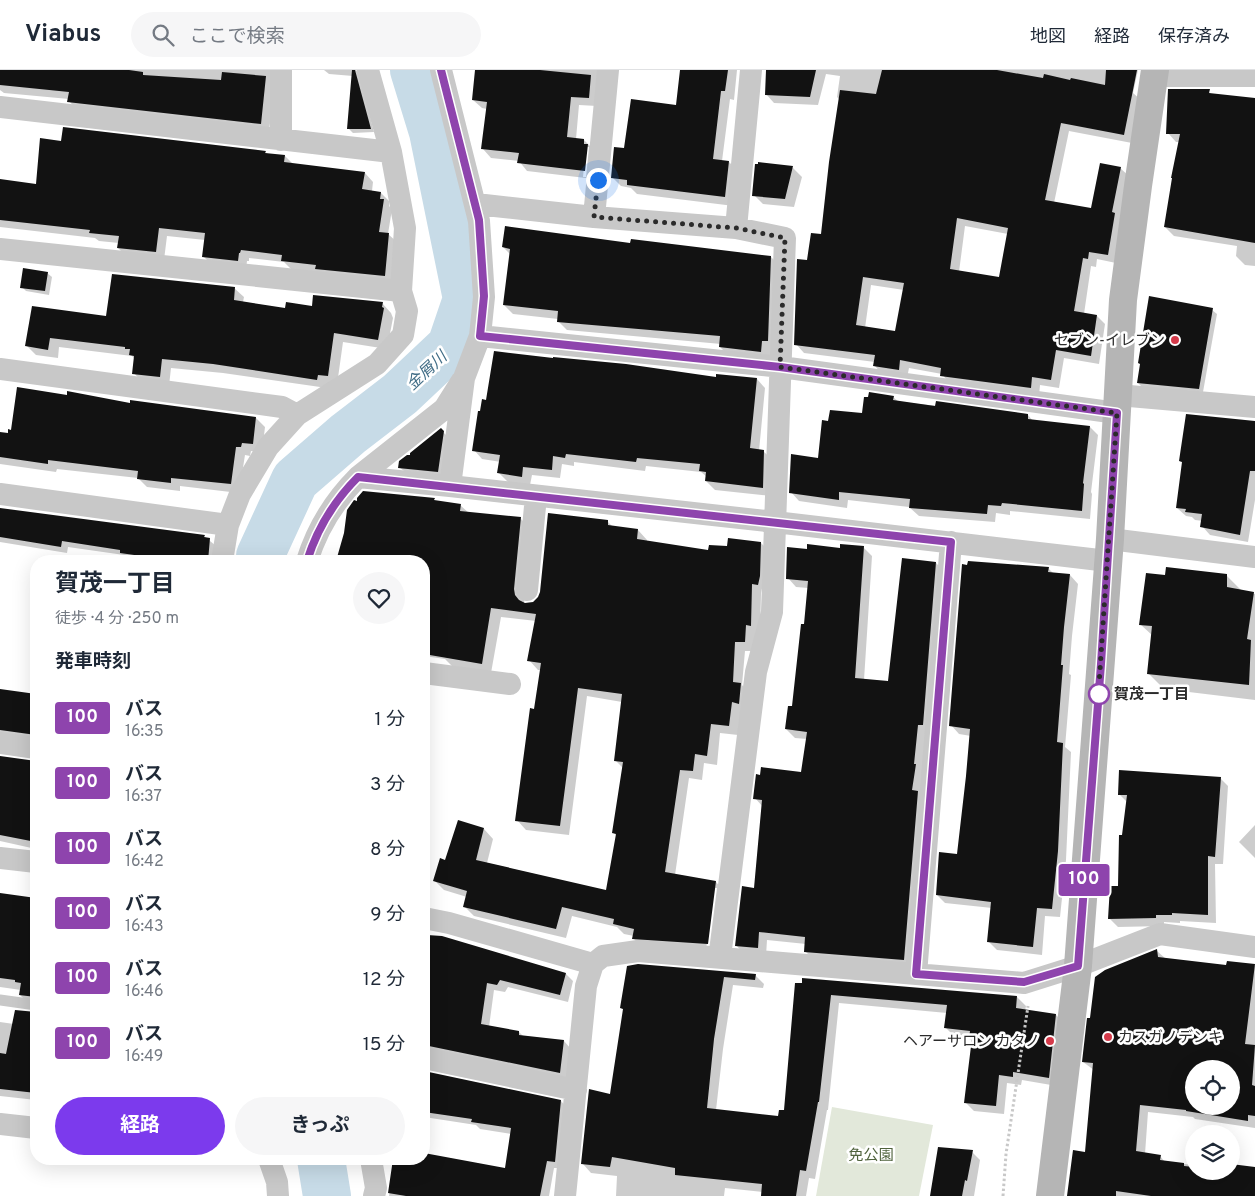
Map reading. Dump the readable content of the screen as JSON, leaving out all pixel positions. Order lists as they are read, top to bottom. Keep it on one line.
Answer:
{"water":["金屑川"],"parks":["免公園"],"places":["セブン-イレブン","賀茂一丁目","カスガノデンキ","ヘアーサロン カタノ"],"lines":["bus line 100"],"page":{"header":"Viabus","search":"ここで検索","nav":["地図","経路","保存済み"],"on_map":"100","heading":[["賀茂一丁目","徒歩 · 4 分 · 250 m"],"発車時刻"],"list":[{"mark":"100","name":"バス","note":"16:35","value":"1 分"},{"mark":"100","name":"バス","note":"16:37","value":"3 分"},{"mark":"100","name":"バス","note":"16:42","value":"8 分"},{"mark":"100","name":"バス","note":"16:43","value":"9 分"},{"mark":"100","name":"バス","note":"16:46","value":"12 分"},{"mark":"100","name":"バス","note":"16:49","value":"15 分"}],"buttons":["経路","きっぷ"]}}
